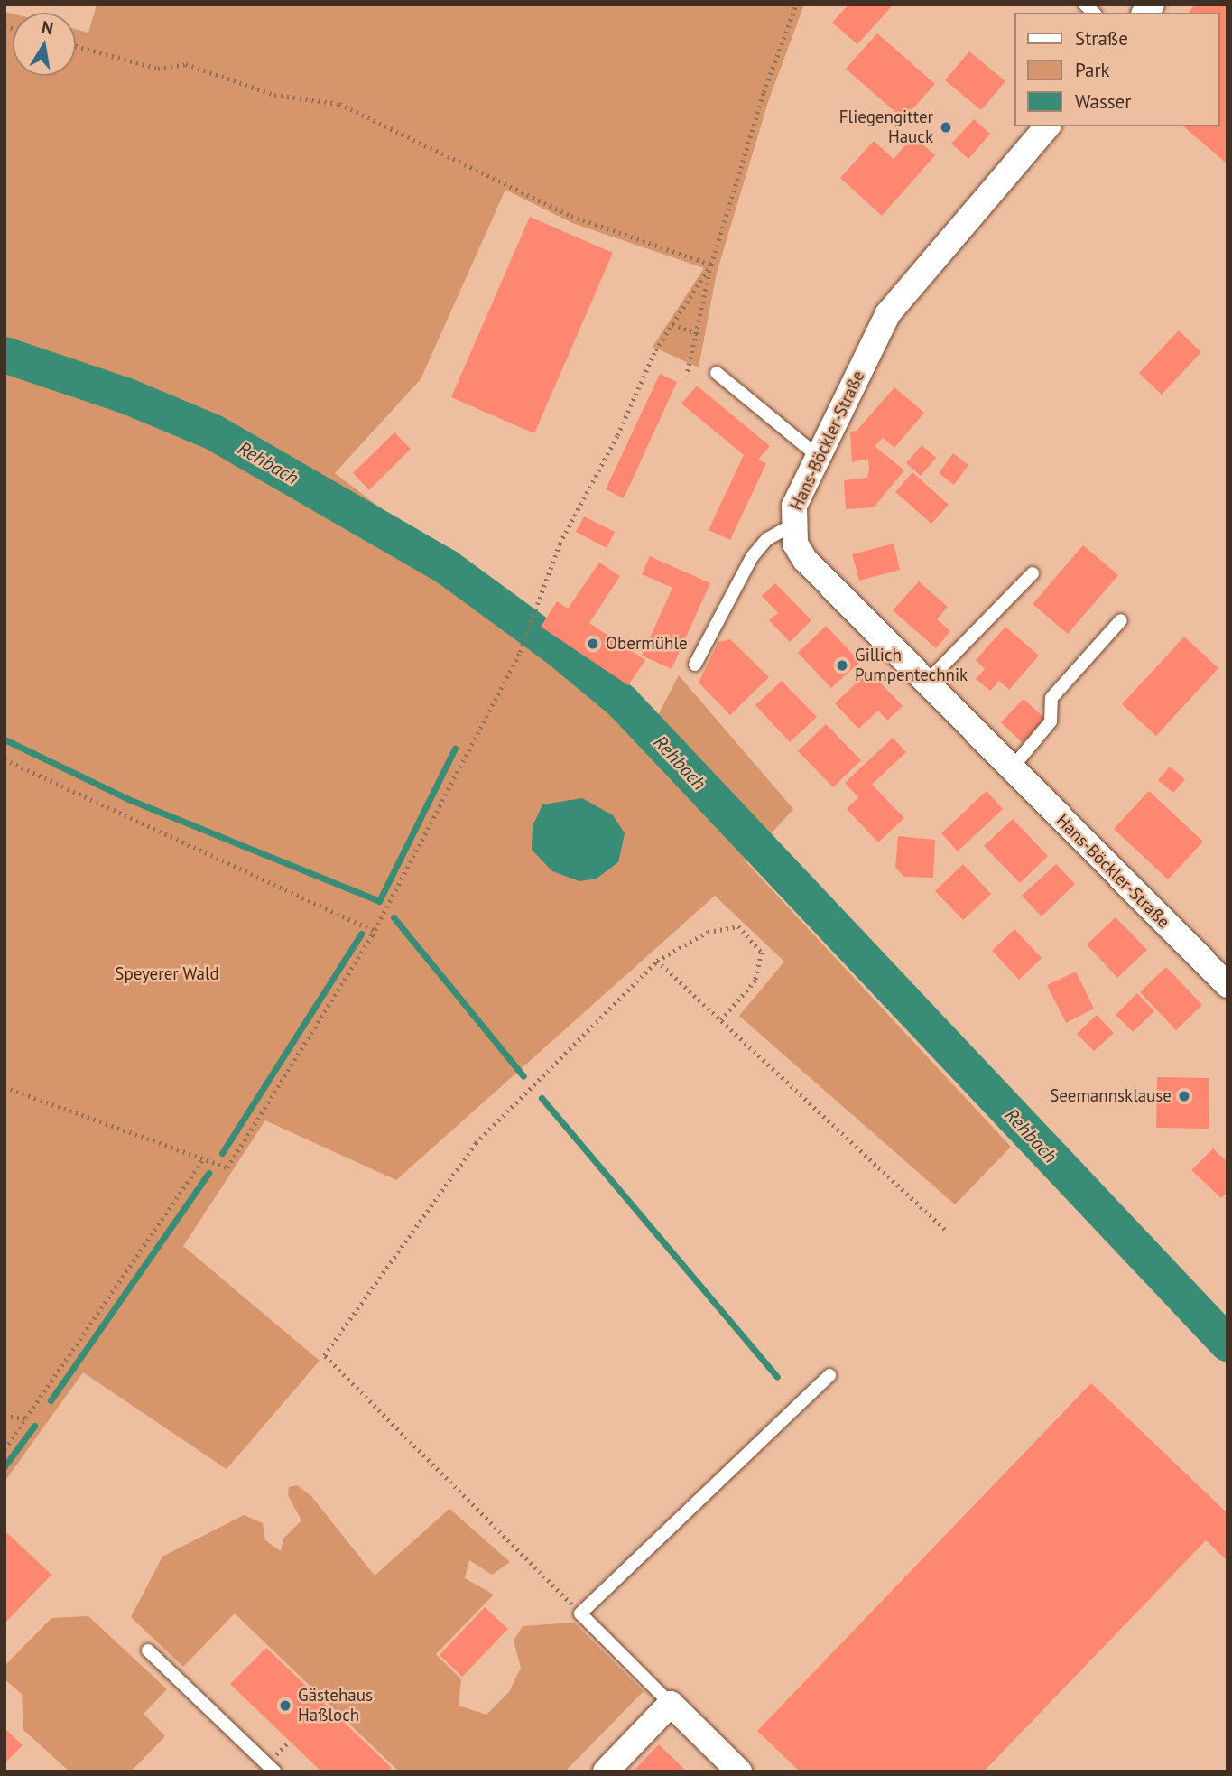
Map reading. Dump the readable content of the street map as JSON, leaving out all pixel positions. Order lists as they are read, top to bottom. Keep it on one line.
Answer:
{"streets":{"street":["Hans-Böckler-Straße"]},"water":["Rehbach"],"parks":["Speyerer Wald"],"places":["Fliegengitter Hauck","Obermühle","Gillich Pumpentechnik","Seemannsklause","Gästehaus Haßloch"],"legend":["Straße","Park","Wasser"],"north":"top"}
